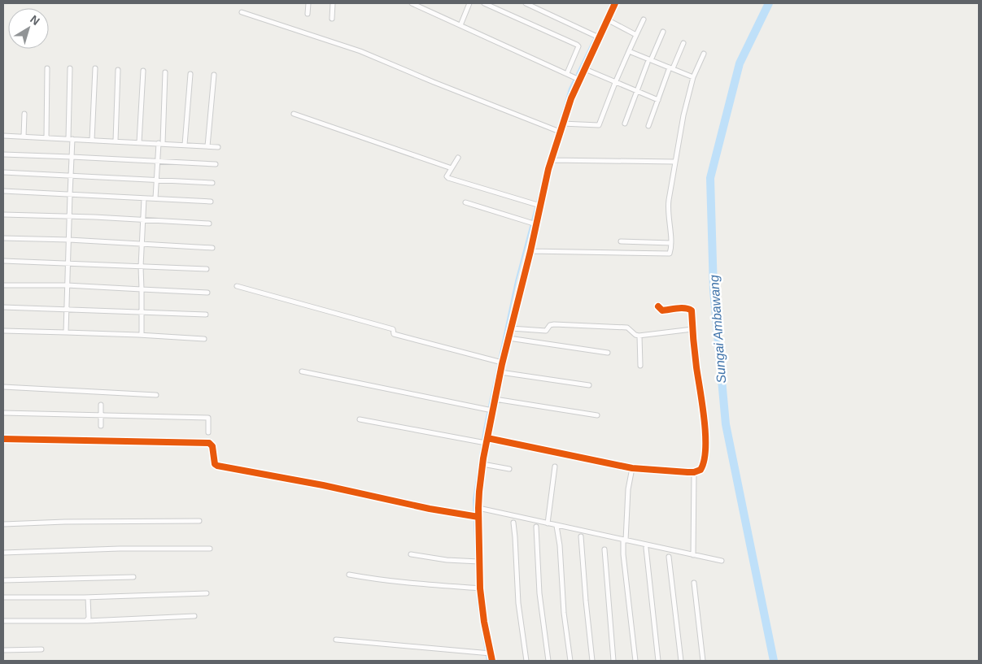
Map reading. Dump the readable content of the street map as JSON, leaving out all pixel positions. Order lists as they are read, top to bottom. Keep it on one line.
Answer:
{"water":["Sungai Ambawang"],"north":"top right"}
